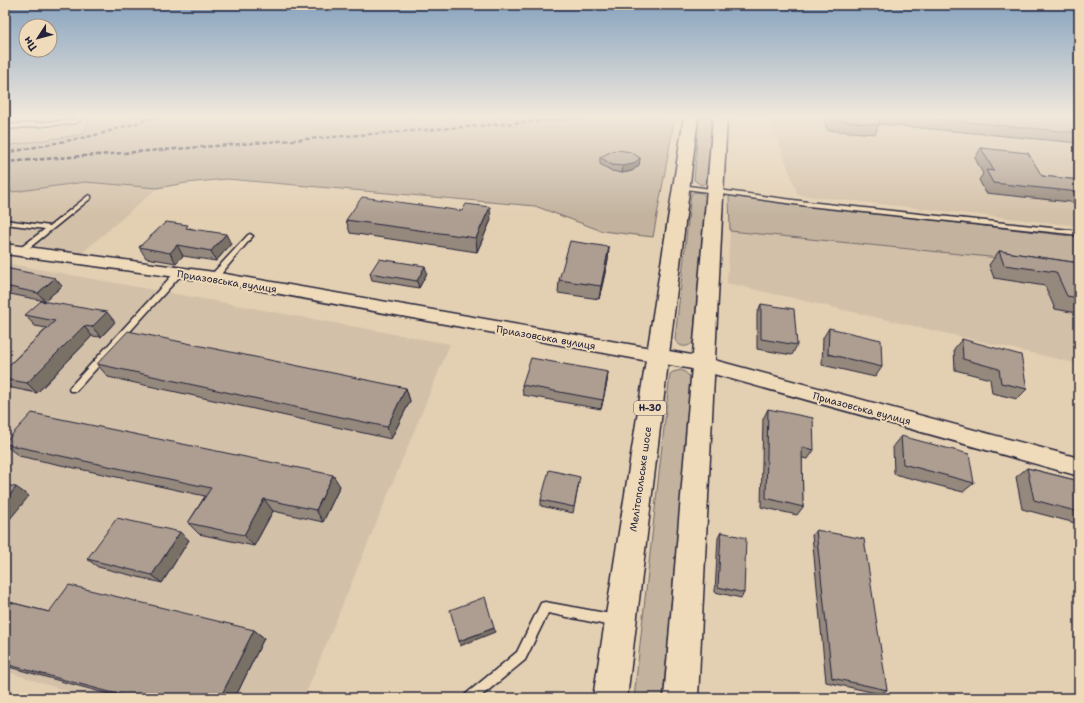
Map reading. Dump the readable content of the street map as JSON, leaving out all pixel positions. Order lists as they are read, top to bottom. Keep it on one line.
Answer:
{"streets":{"main road":["Н-30","Мелітопольське шосе"],"street":["Приазовська вулиця"]},"crossings":[["Приазовська вулиця","Мелітопольське шосе"]],"north":"bottom left"}
